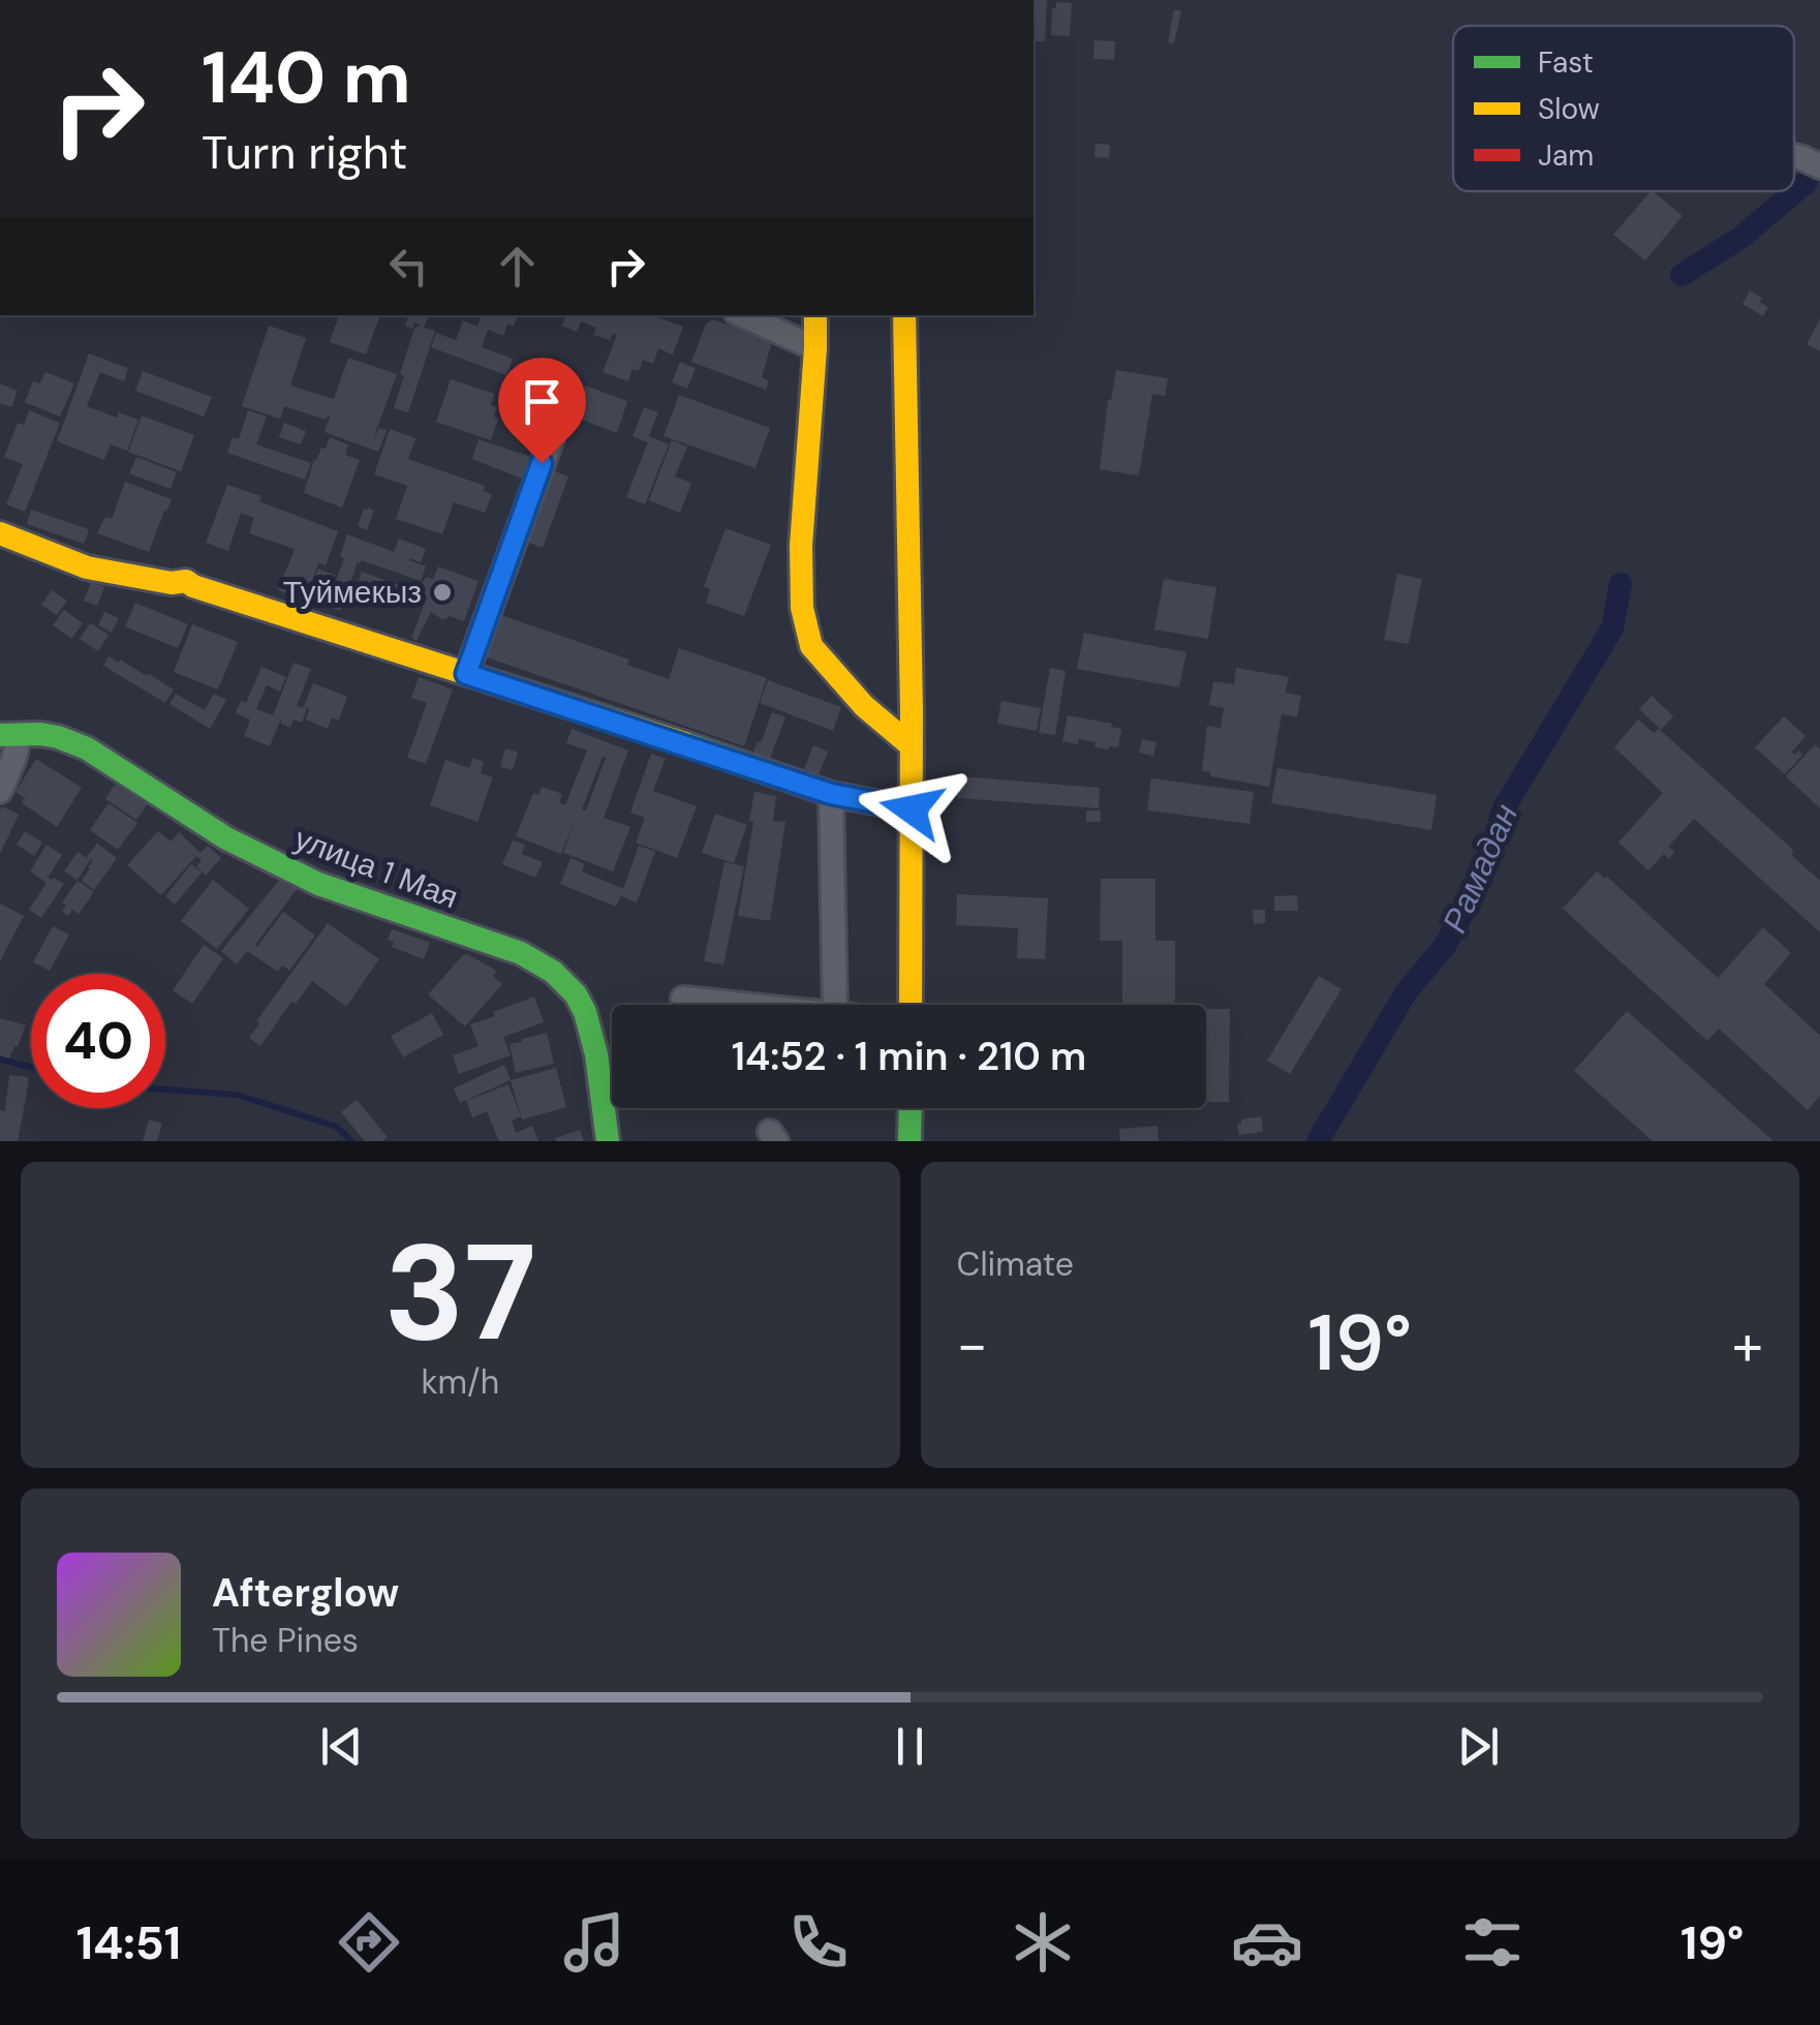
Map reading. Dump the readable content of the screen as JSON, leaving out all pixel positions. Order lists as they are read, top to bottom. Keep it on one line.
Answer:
{"streets":{"main road":["улица 1 Мая"]},"water":["Рамадан"],"places":["Туймекыз"],"legend":["Fast","Slow","Jam"],"page":{"turn":["140 m","Turn right"],"limit":"40","trip":"14:52 · 1 min · 210 m","tile":[["37","km/h"],"Climate"],"heat":["−","19°","+"],"song":["Afterglow","The Pines"],"tabs":["14:51","19°"]}}
